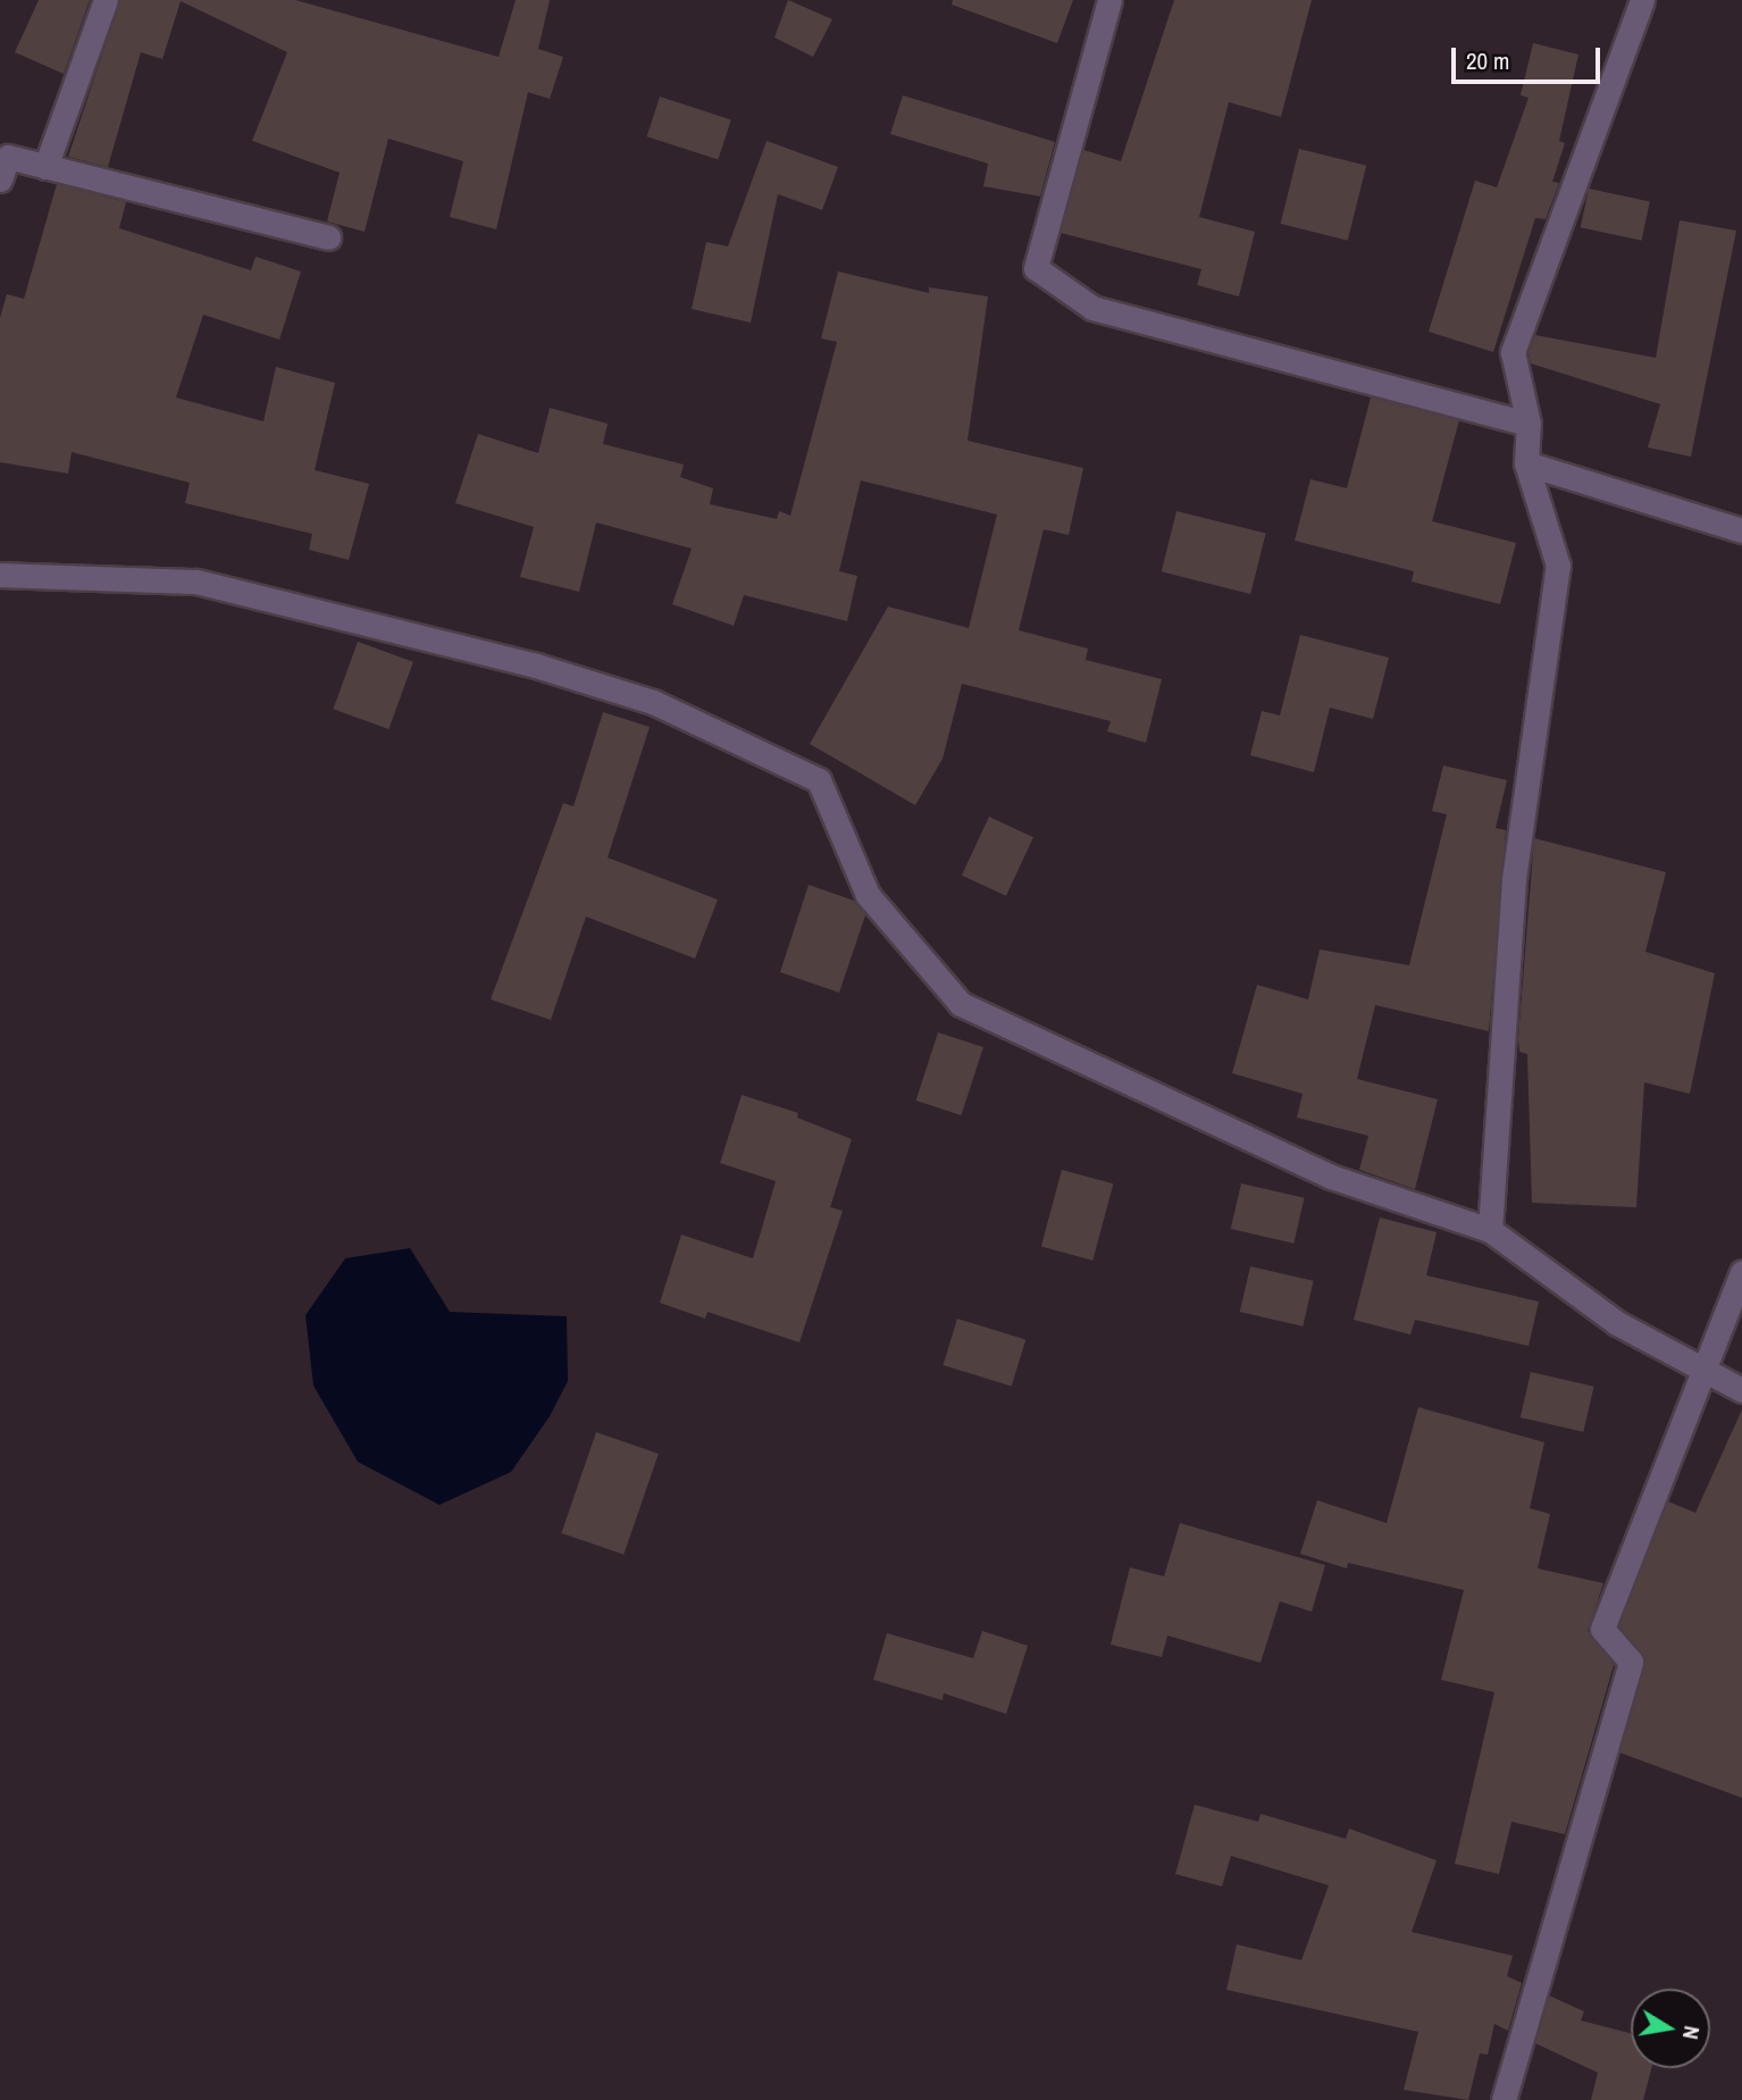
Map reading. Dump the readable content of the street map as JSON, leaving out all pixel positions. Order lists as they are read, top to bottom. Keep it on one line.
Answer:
{"scale_bar":"20 m","north":"right"}
